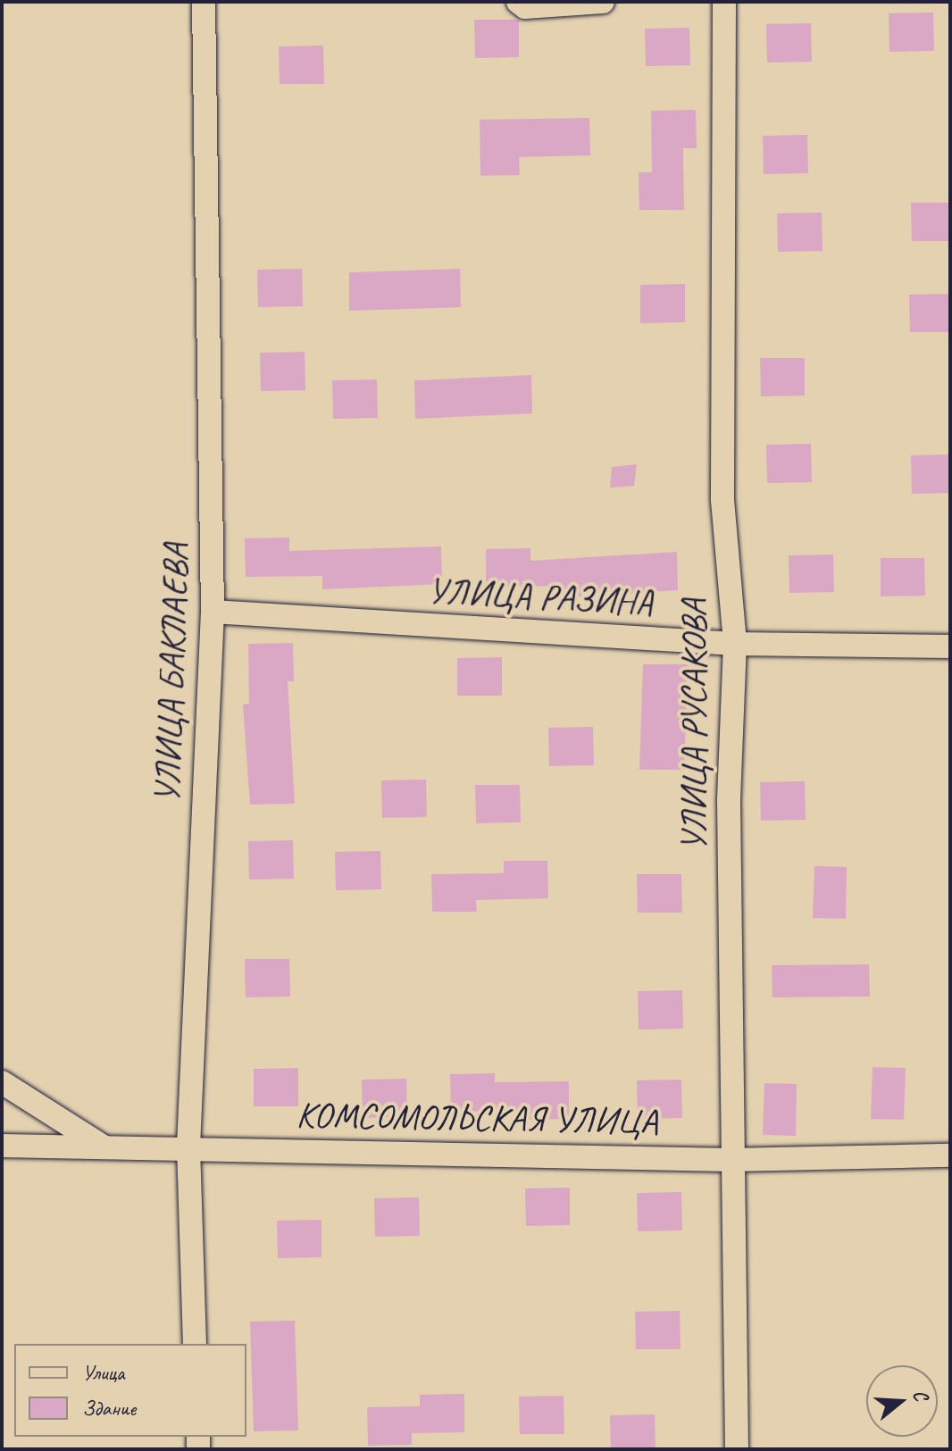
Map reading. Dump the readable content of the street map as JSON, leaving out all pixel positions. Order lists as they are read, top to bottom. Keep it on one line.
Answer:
{"streets":{"street":["УЛИЦА РАЗИНА","УЛИЦА БАКЛАЕВА","УЛИЦА РУСАКОВА","КОМСОМОЛЬСКАЯ УЛИЦА"]},"crossings":[["УЛИЦА РАЗИНА","УЛИЦА БАКЛАЕВА"],["УЛИЦА РАЗИНА","УЛИЦА РУСАКОВА"],["УЛИЦА БАКЛАЕВА","КОМСОМОЛЬСКАЯ УЛИЦА"],["УЛИЦА РУСАКОВА","КОМСОМОЛЬСКАЯ УЛИЦА"]],"legend":["Улица","Здание"],"north":"right"}
